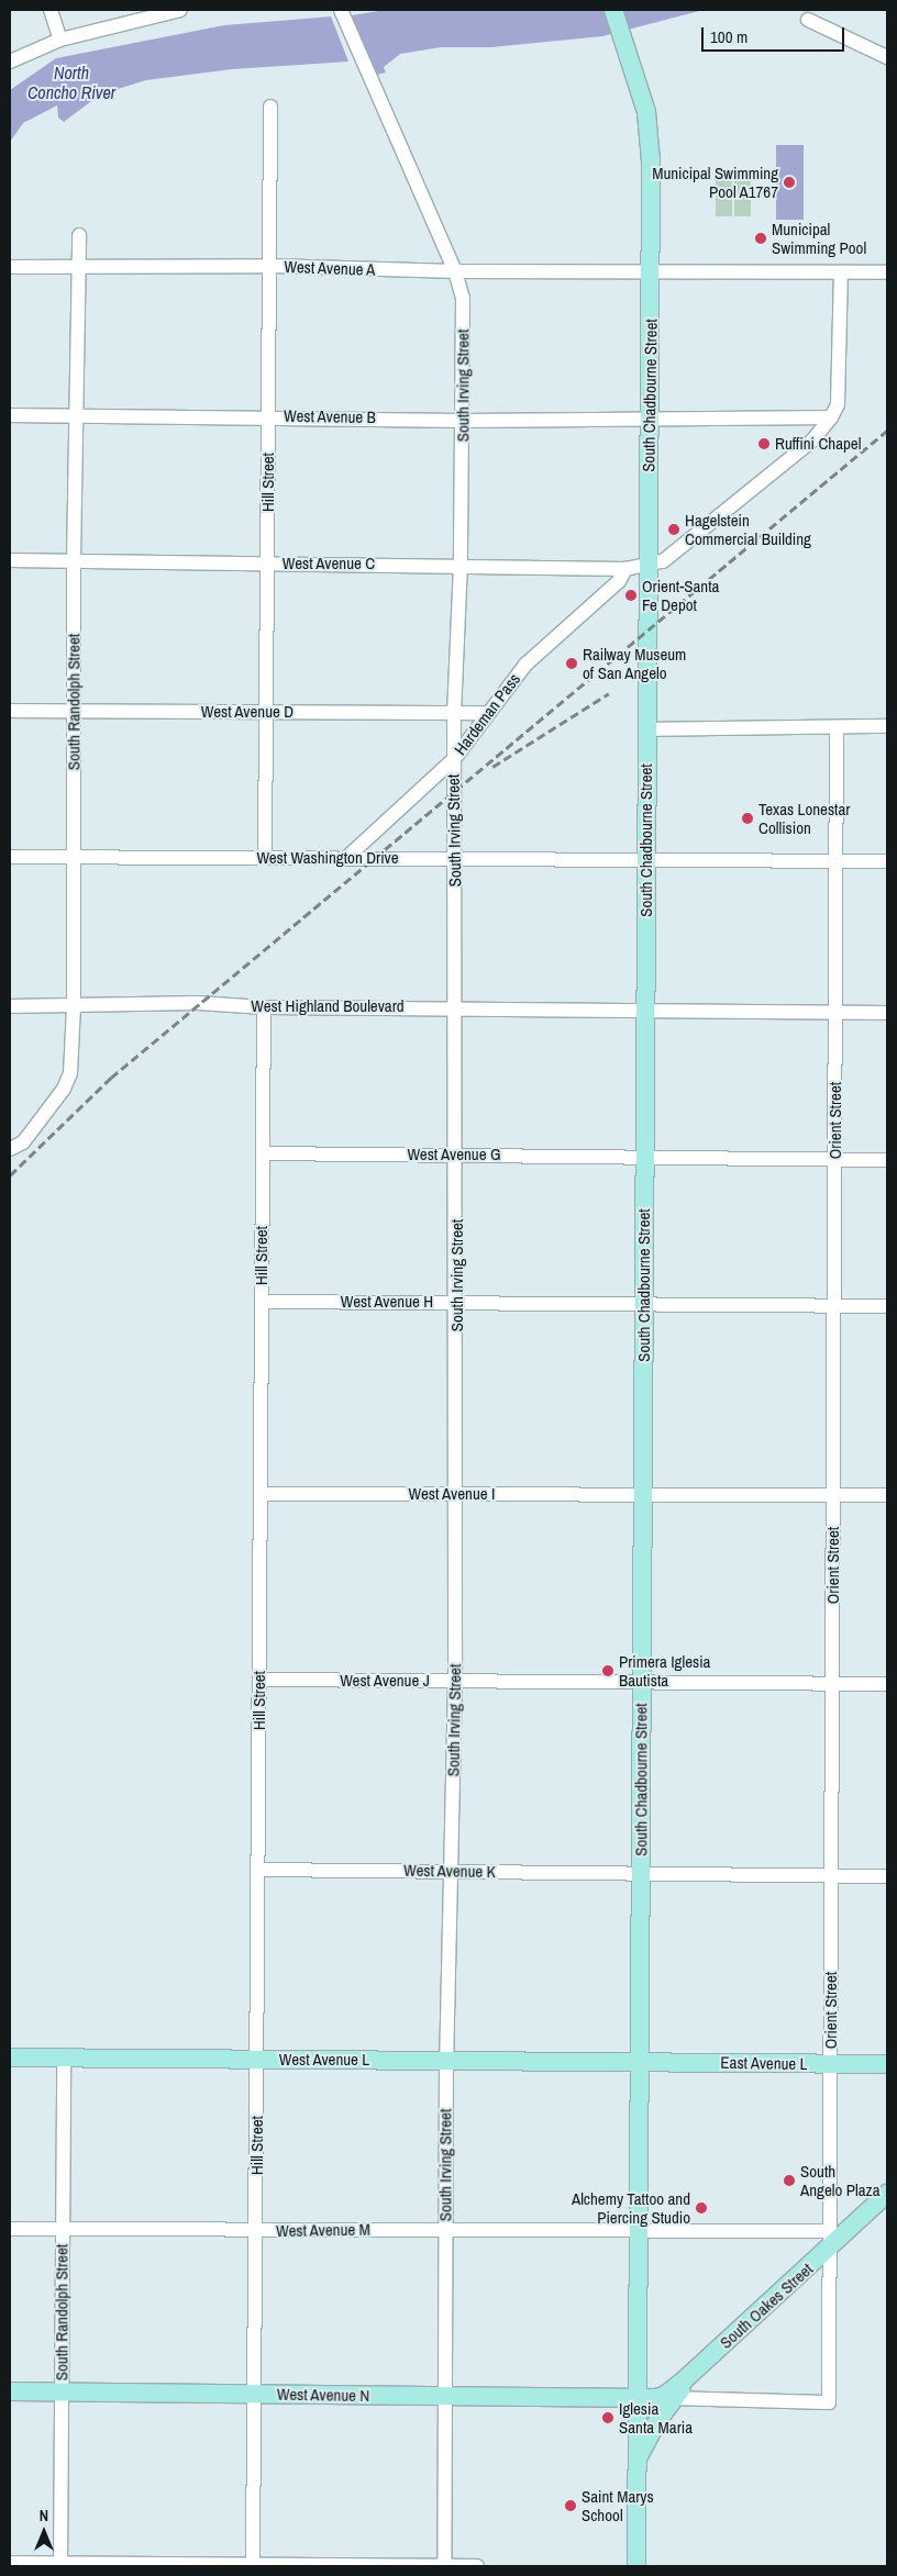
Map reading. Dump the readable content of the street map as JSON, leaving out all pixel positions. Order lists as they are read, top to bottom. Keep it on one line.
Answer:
{"streets":{"main road":["South Chadbourne Street","West Avenue L","East Avenue L","South Oakes Street","West Avenue N"],"street":["West Avenue A","South Irving Street","West Avenue B","Hill Street","West Avenue C","South Randolph Street","West Avenue D","Hardeman Pass","West Washington Drive","West Highland Boulevard","Orient Street","West Avenue G","West Avenue H","West Avenue I","West Avenue J","West Avenue K","West Avenue M"]},"crossings":[["West Avenue A","South Irving Street"],["West Avenue A","South Chadbourne Street"],["West Avenue A","Hill Street"],["West Avenue A","South Randolph Street"],["South Irving Street","West Avenue B"],["South Irving Street","West Avenue C"],["South Irving Street","West Avenue D"],["South Irving Street","Hardeman Pass"],["South Irving Street","West Washington Drive"],["South Irving Street","West Highland Boulevard"],["South Irving Street","West Avenue G"],["South Irving Street","West Avenue H"],["South Irving Street","West Avenue I"],["South Irving Street","West Avenue J"],["South Irving Street","West Avenue K"],["South Irving Street","West Avenue L"],["South Irving Street","West Avenue M"],["South Irving Street","West Avenue N"],["South Chadbourne Street","West Avenue B"],["South Chadbourne Street","West Avenue C"],["South Chadbourne Street","West Washington Drive"],["South Chadbourne Street","West Highland Boulevard"],["South Chadbourne Street","West Avenue G"],["South Chadbourne Street","West Avenue H"],["South Chadbourne Street","West Avenue I"],["South Chadbourne Street","West Avenue J"],["South Chadbourne Street","West Avenue K"],["South Chadbourne Street","West Avenue L"],["South Chadbourne Street","East Avenue L"],["South Chadbourne Street","West Avenue M"],["South Chadbourne Street","West Avenue N"],["West Avenue B","Hill Street"],["West Avenue B","South Randolph Street"],["Hill Street","West Avenue C"],["Hill Street","West Avenue D"],["Hill Street","West Washington Drive"],["Hill Street","West Highland Boulevard"],["Hill Street","West Avenue G"],["Hill Street","West Avenue H"],["Hill Street","West Avenue I"],["Hill Street","West Avenue J"],["Hill Street","West Avenue K"],["Hill Street","West Avenue L"],["Hill Street","West Avenue M"],["Hill Street","West Avenue N"],["West Avenue C","South Randolph Street"],["West Avenue C","Hardeman Pass"],["South Randolph Street","West Avenue D"],["South Randolph Street","West Washington Drive"],["South Randolph Street","West Highland Boulevard"],["South Randolph Street","West Avenue L"],["South Randolph Street","West Avenue M"],["South Randolph Street","West Avenue N"],["West Avenue D","Hardeman Pass"],["Hardeman Pass","West Washington Drive"],["West Washington Drive","Orient Street"],["West Highland Boulevard","Orient Street"],["Orient Street","West Avenue G"],["Orient Street","West Avenue H"],["Orient Street","West Avenue I"],["Orient Street","West Avenue J"],["Orient Street","West Avenue K"],["Orient Street","East Avenue L"],["Orient Street","West Avenue M"],["Orient Street","South Oakes Street"],["West Avenue L","East Avenue L"],["West Avenue M","South Oakes Street"]],"water":["North Concho River"],"places":["Municipal Swimming Pool A1767","Municipal Swimming Pool","Ruffini Chapel","Hagelstein Commercial Building","Orient-Santa Fe Depot","Railway Museum of San Angelo","Texas Lonestar Collision","Primera Iglesia Bautista","South Angelo Plaza","Alchemy Tattoo and Piercing Studio","Iglesia Santa Maria","Saint Marys School"],"scale_bar":"100 m","north":"top"}
